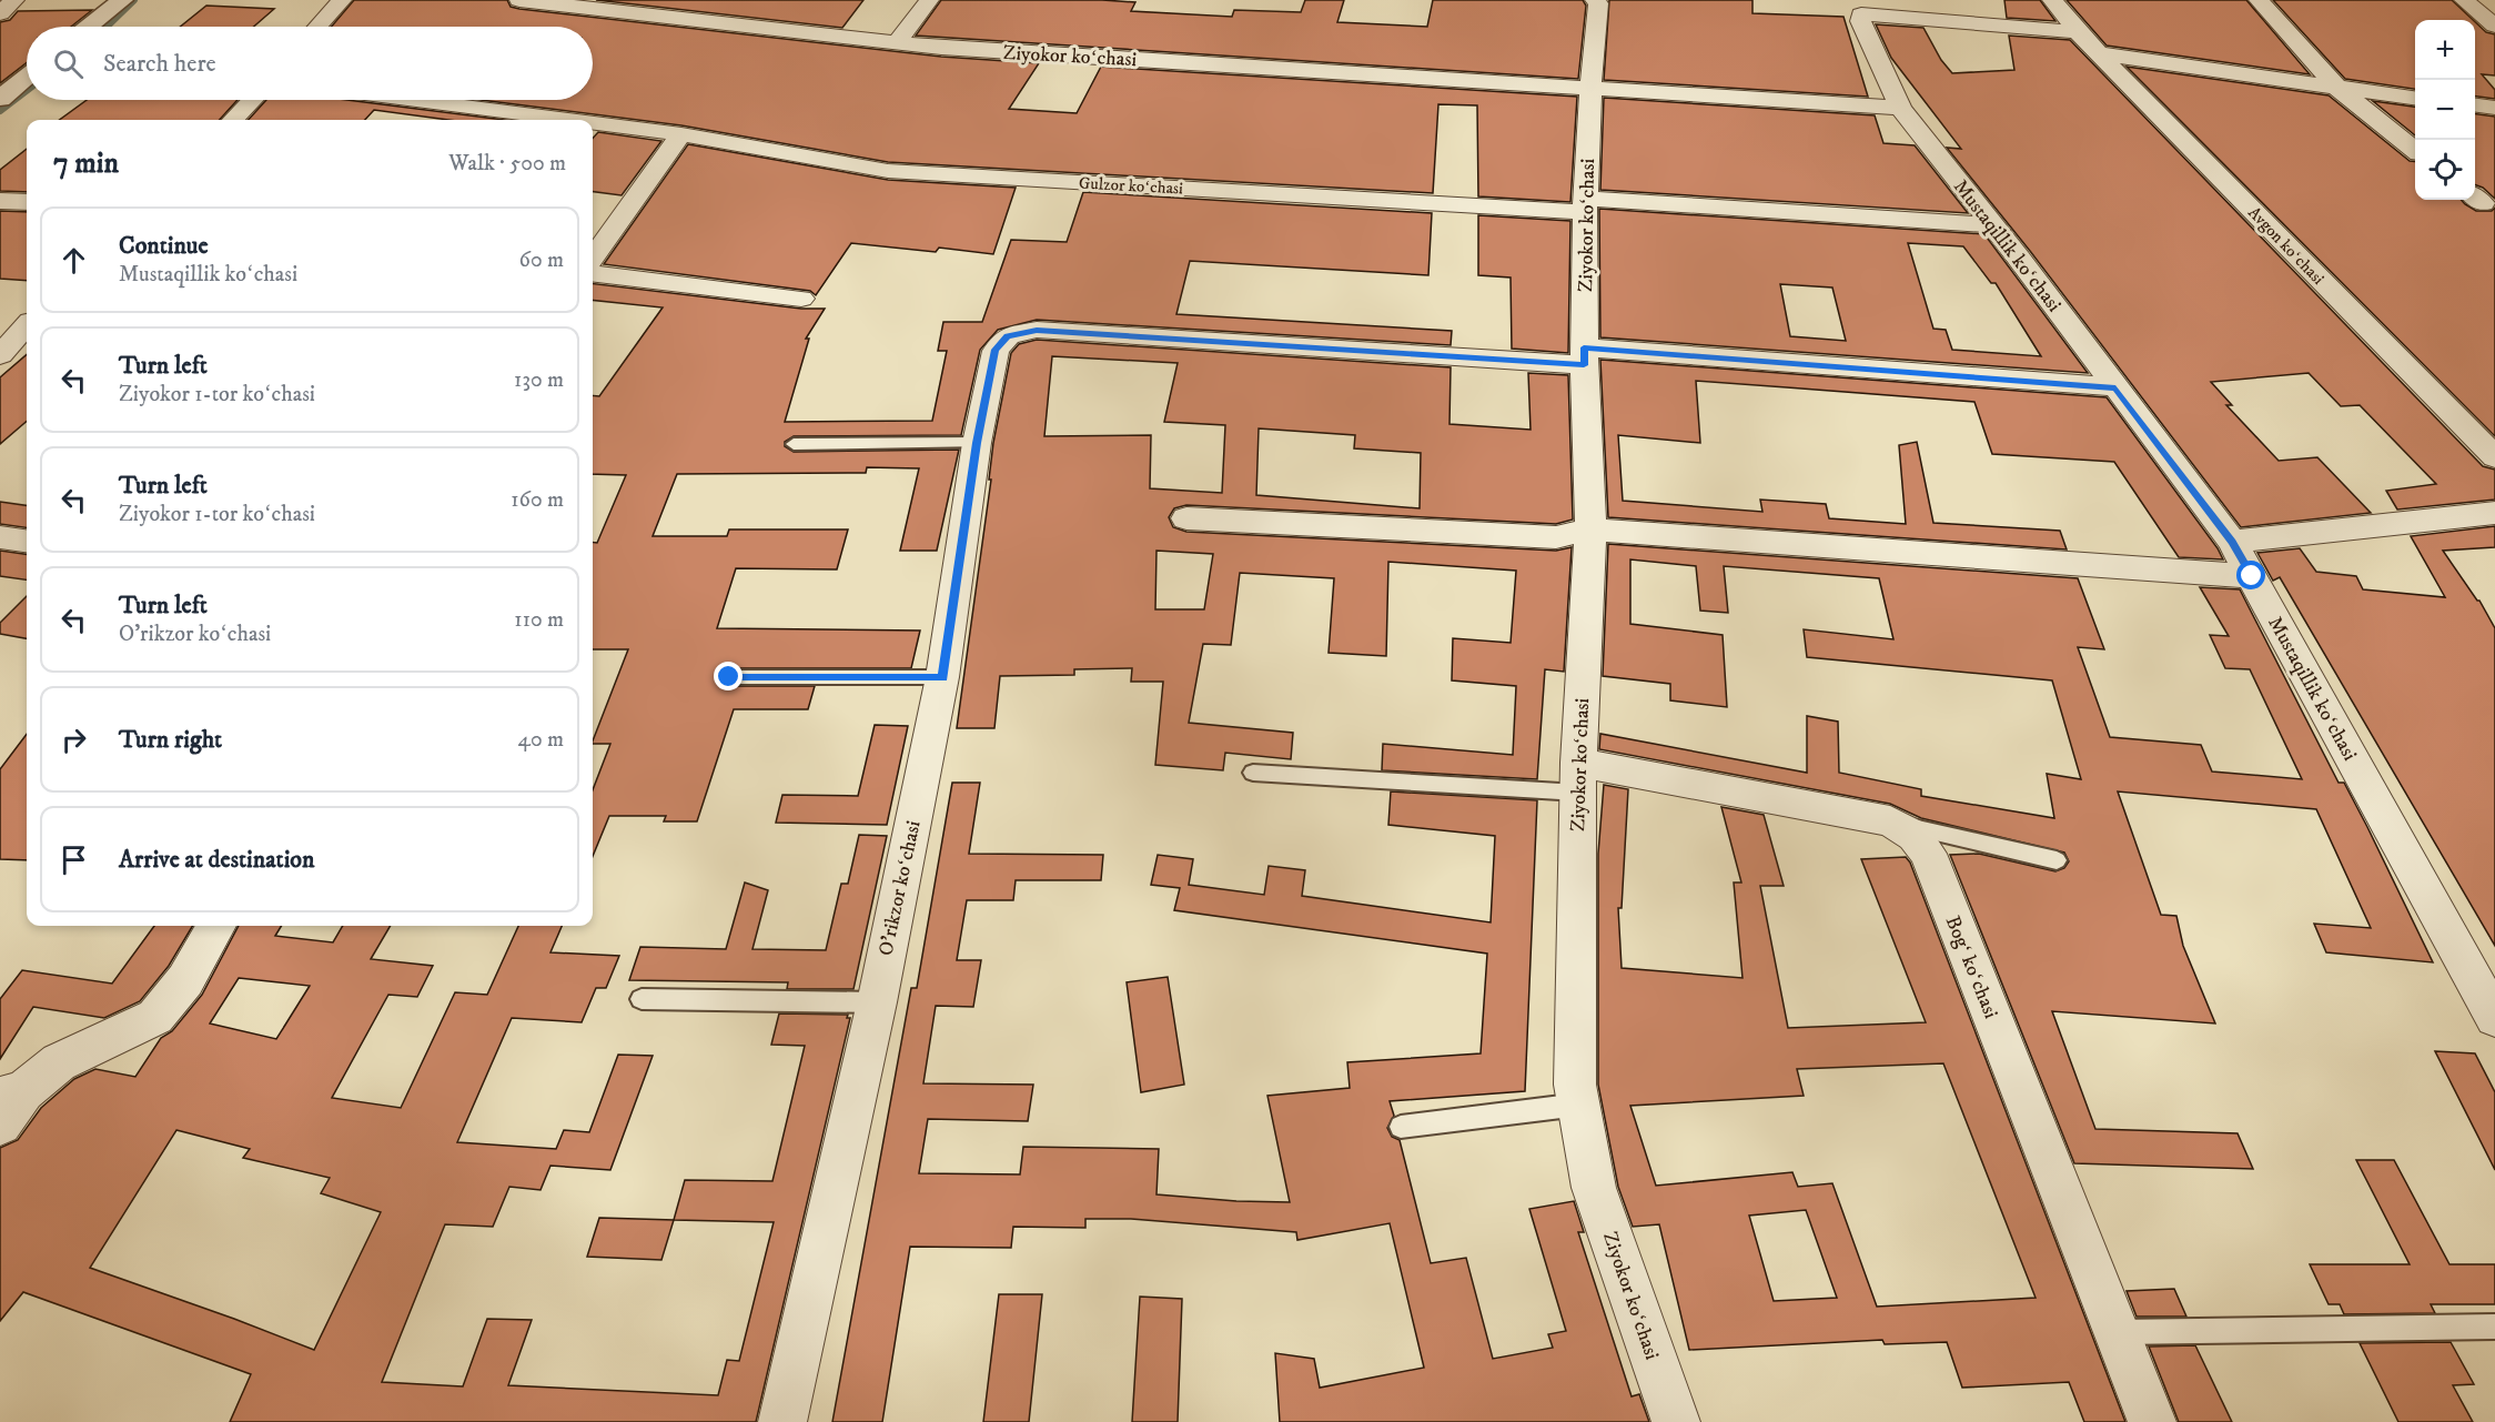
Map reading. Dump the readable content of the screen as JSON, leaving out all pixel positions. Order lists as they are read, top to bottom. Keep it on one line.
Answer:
{"streets":{"street":["Ziyokor koʻchasi","Gulzor koʻchasi","Mustaqillik koʻchasi","Avgon koʻchasi","O'rikzor koʻchasi","Bogʻ koʻchasi"]},"crossings":[["Ziyokor koʻchasi","Gulzor koʻchasi"],["Ziyokor koʻchasi","O'rikzor koʻchasi"],["Ziyokor koʻchasi","Bogʻ koʻchasi"],["Gulzor koʻchasi","Mustaqillik koʻchasi"]],"page":{"map_buttons":["+","−"],"search":"Search here","heading":["7 min","Walk · 500 m"],"list":[["Continue","Mustaqillik koʻchasi","60 m"],["Turn left","Ziyokor 1-tor koʻchasi","130 m"],["Turn left","Ziyokor 1-tor koʻchasi","160 m"],["Turn left","O'rikzor koʻchasi","110 m"],["Turn right","40 m"],"Arrive at destination"]}}
